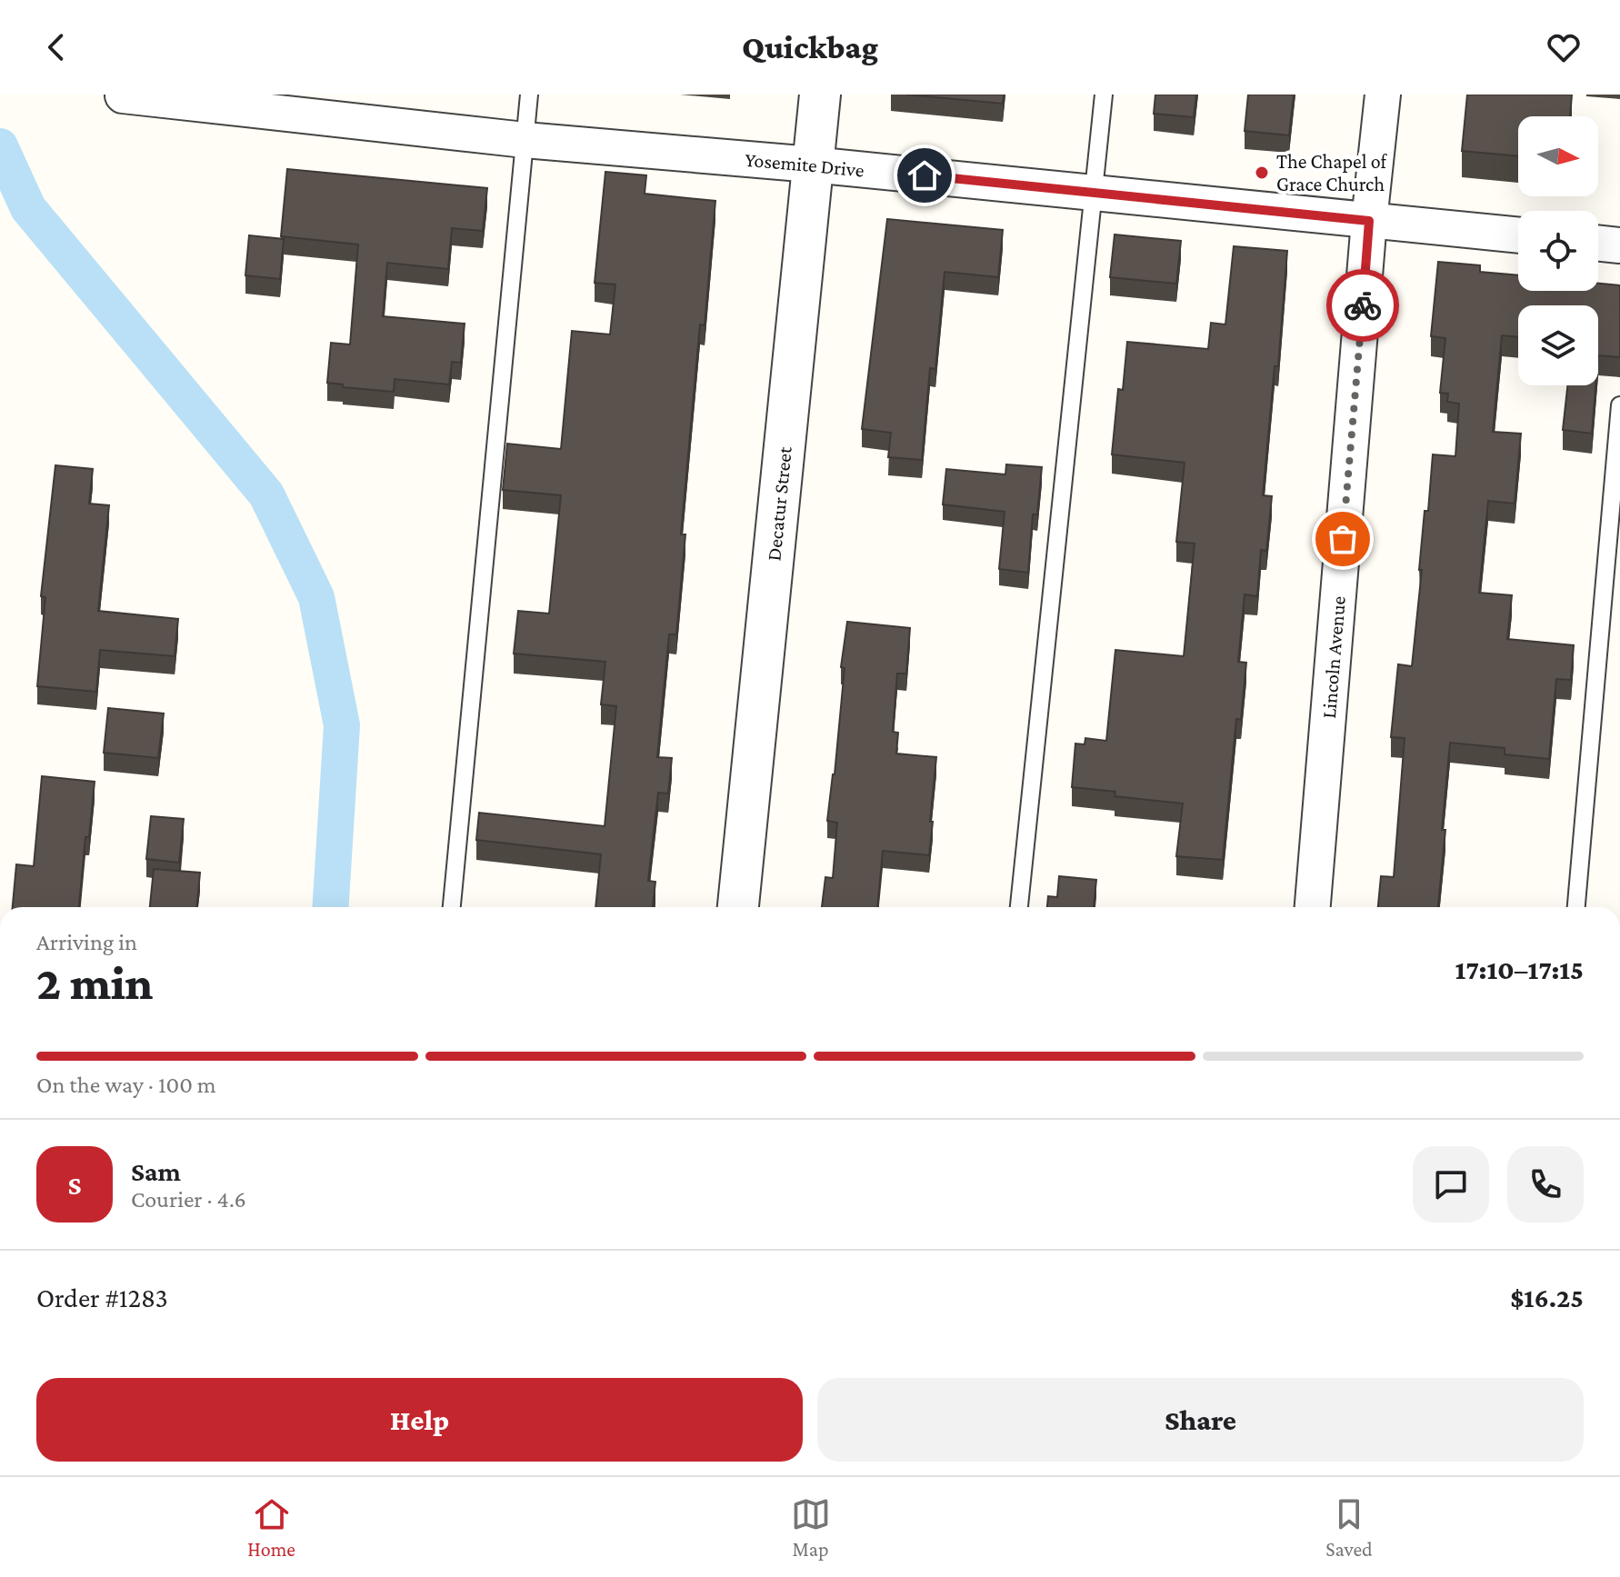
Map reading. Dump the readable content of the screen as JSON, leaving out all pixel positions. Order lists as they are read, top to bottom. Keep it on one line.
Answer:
{"streets":{"street":["Yosemite Drive","Decatur Street","Lincoln Avenue"]},"crossings":[["Yosemite Drive","Decatur Street"],["Yosemite Drive","Lincoln Avenue"]],"places":["The Chapel of Grace Church"],"north":"right","page":{"header":"Quickbag","heading":["2 min","Arriving in","17:10–17:15"],"panel":["Sam","Courier · 4.6","Order #1283","$16.25"],"bar":"On the way · 100 m","round":"S","buttons":["Help","Share"],"tabs":["Home","Map","Saved"]}}
